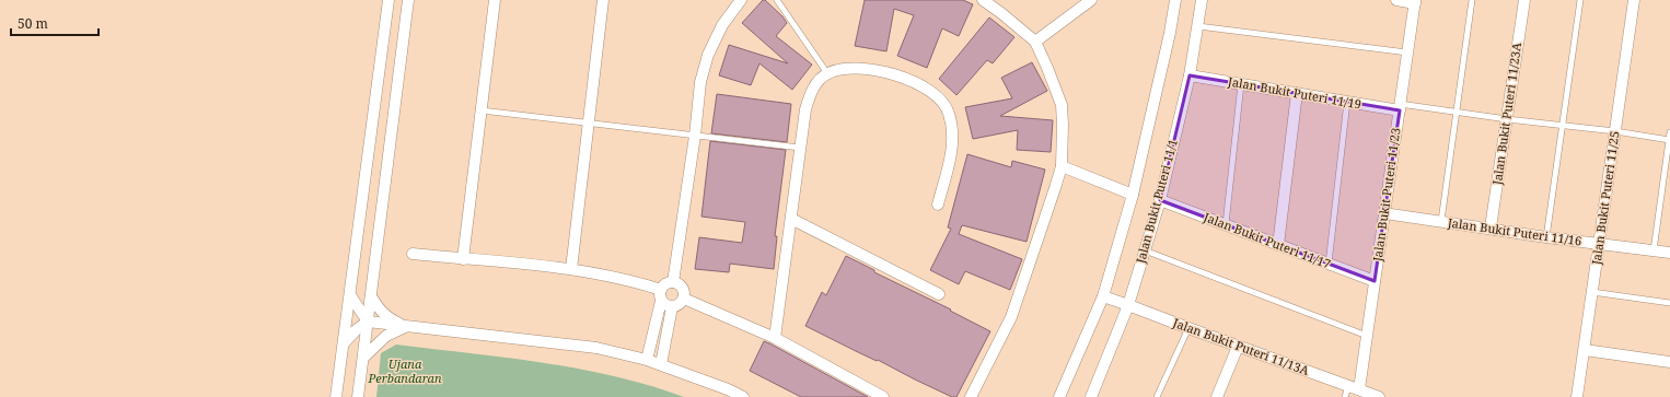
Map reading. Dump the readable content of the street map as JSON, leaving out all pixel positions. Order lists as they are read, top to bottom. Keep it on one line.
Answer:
{"streets":{"street":["Jalan Bukit Puteri 11/19","Jalan Bukit Puteri 11/23A","Jalan Bukit Puteri 11/23","Jalan Bukit Puteri 11/25","Jalan Bukit Puteri 11/1","Jalan Bukit Puteri 11/16","Jalan Bukit Puteri 11/17","Jalan Bukit Puteri 11/13A"]},"crossings":[["Jalan Bukit Puteri 11/19","Jalan Bukit Puteri 11/23"],["Jalan Bukit Puteri 11/19","Jalan Bukit Puteri 11/1"],["Jalan Bukit Puteri 11/23A","Jalan Bukit Puteri 11/16"],["Jalan Bukit Puteri 11/23","Jalan Bukit Puteri 11/16"],["Jalan Bukit Puteri 11/23","Jalan Bukit Puteri 11/17"],["Jalan Bukit Puteri 11/23","Jalan Bukit Puteri 11/13A"],["Jalan Bukit Puteri 11/25","Jalan Bukit Puteri 11/16"],["Jalan Bukit Puteri 11/1","Jalan Bukit Puteri 11/17"],["Jalan Bukit Puteri 11/1","Jalan Bukit Puteri 11/13A"]],"parks":["Ujana Perbandaran"],"scale_bar":"50 m"}
